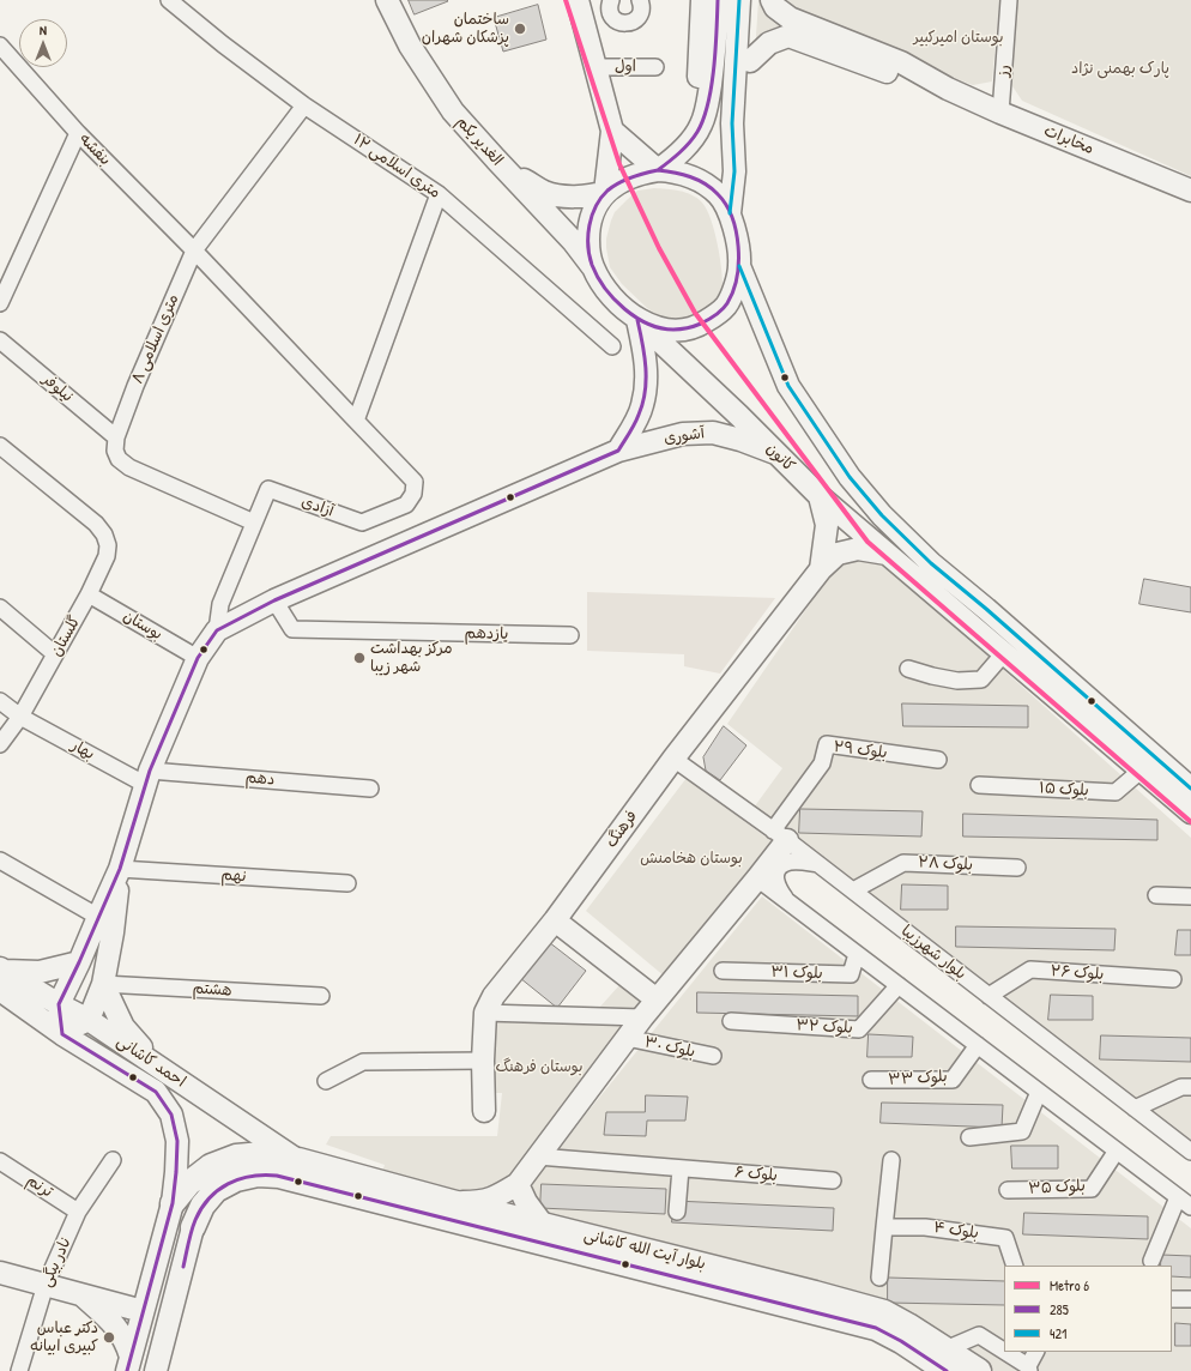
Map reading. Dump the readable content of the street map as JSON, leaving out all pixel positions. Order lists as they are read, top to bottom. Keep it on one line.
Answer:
{"streets":{"main road":["بلوار آیت الله کاشانی"],"street":["اول","رز","مخابرات","الغدیر یکم","بنفشه","۱۲ متری اسلامی","۸ متری اسلامی","نیلوفر","آشوری","کانون","آزادی","بوستان","یازدهم","گلستان","بهار","بلوک ۲۹","دهم","بلوک ۱۵","فرهنگ","بلوک ۲۸","نهم","بلوار شهرزیبا","بلوک ۳۱","بلوک ۲۶","هشتم","بلوک ۳۲","بلوک ۳۰","احمد کاشانی","بلوک ۳۳","بلوک ۶","ترنم","بلوک ۳۵","بلوک ۴","نادر بیگی"]},"crossings":[["رز","مخابرات"],["الغدیر یکم","کانون"],["بنفشه","۸ متری اسلامی"],["بنفشه","آزادی"],["۱۲ متری اسلامی","۸ متری اسلامی"],["۸ متری اسلامی","نیلوفر"],["۸ متری اسلامی","آزادی"],["آشوری","کانون"],["آشوری","آزادی"],["آشوری","یازدهم"],["کانون","بلوک ۱۵"],["کانون","فرهنگ"],["بوستان","گلستان"],["گلستان","بهار"],["بهار","دهم"],["بلوک ۲۹","بلوار شهرزیبا"],["فرهنگ","بلوار شهرزیبا"],["بلوک ۲۸","بلوار شهرزیبا"],["بلوار شهرزیبا","بلوک ۲۶"],["احمد کاشانی","بلوار آیت الله کاشانی"],["ترنم","نادر بیگی"]],"parks":["بوستان امیرکبیر","پارک بهمنی نژاد","بوستان هخامنش","بوستان فرهنگ"],"places":["ساختمان پزشکان شهران","مرکز بهداشت شهر زیبا","دکتر عباس کبیری ابیانه"],"lines":["metro line 6","transit line 285","transit line 421"],"legend":["Metro 6","285","421"],"north":"top"}
